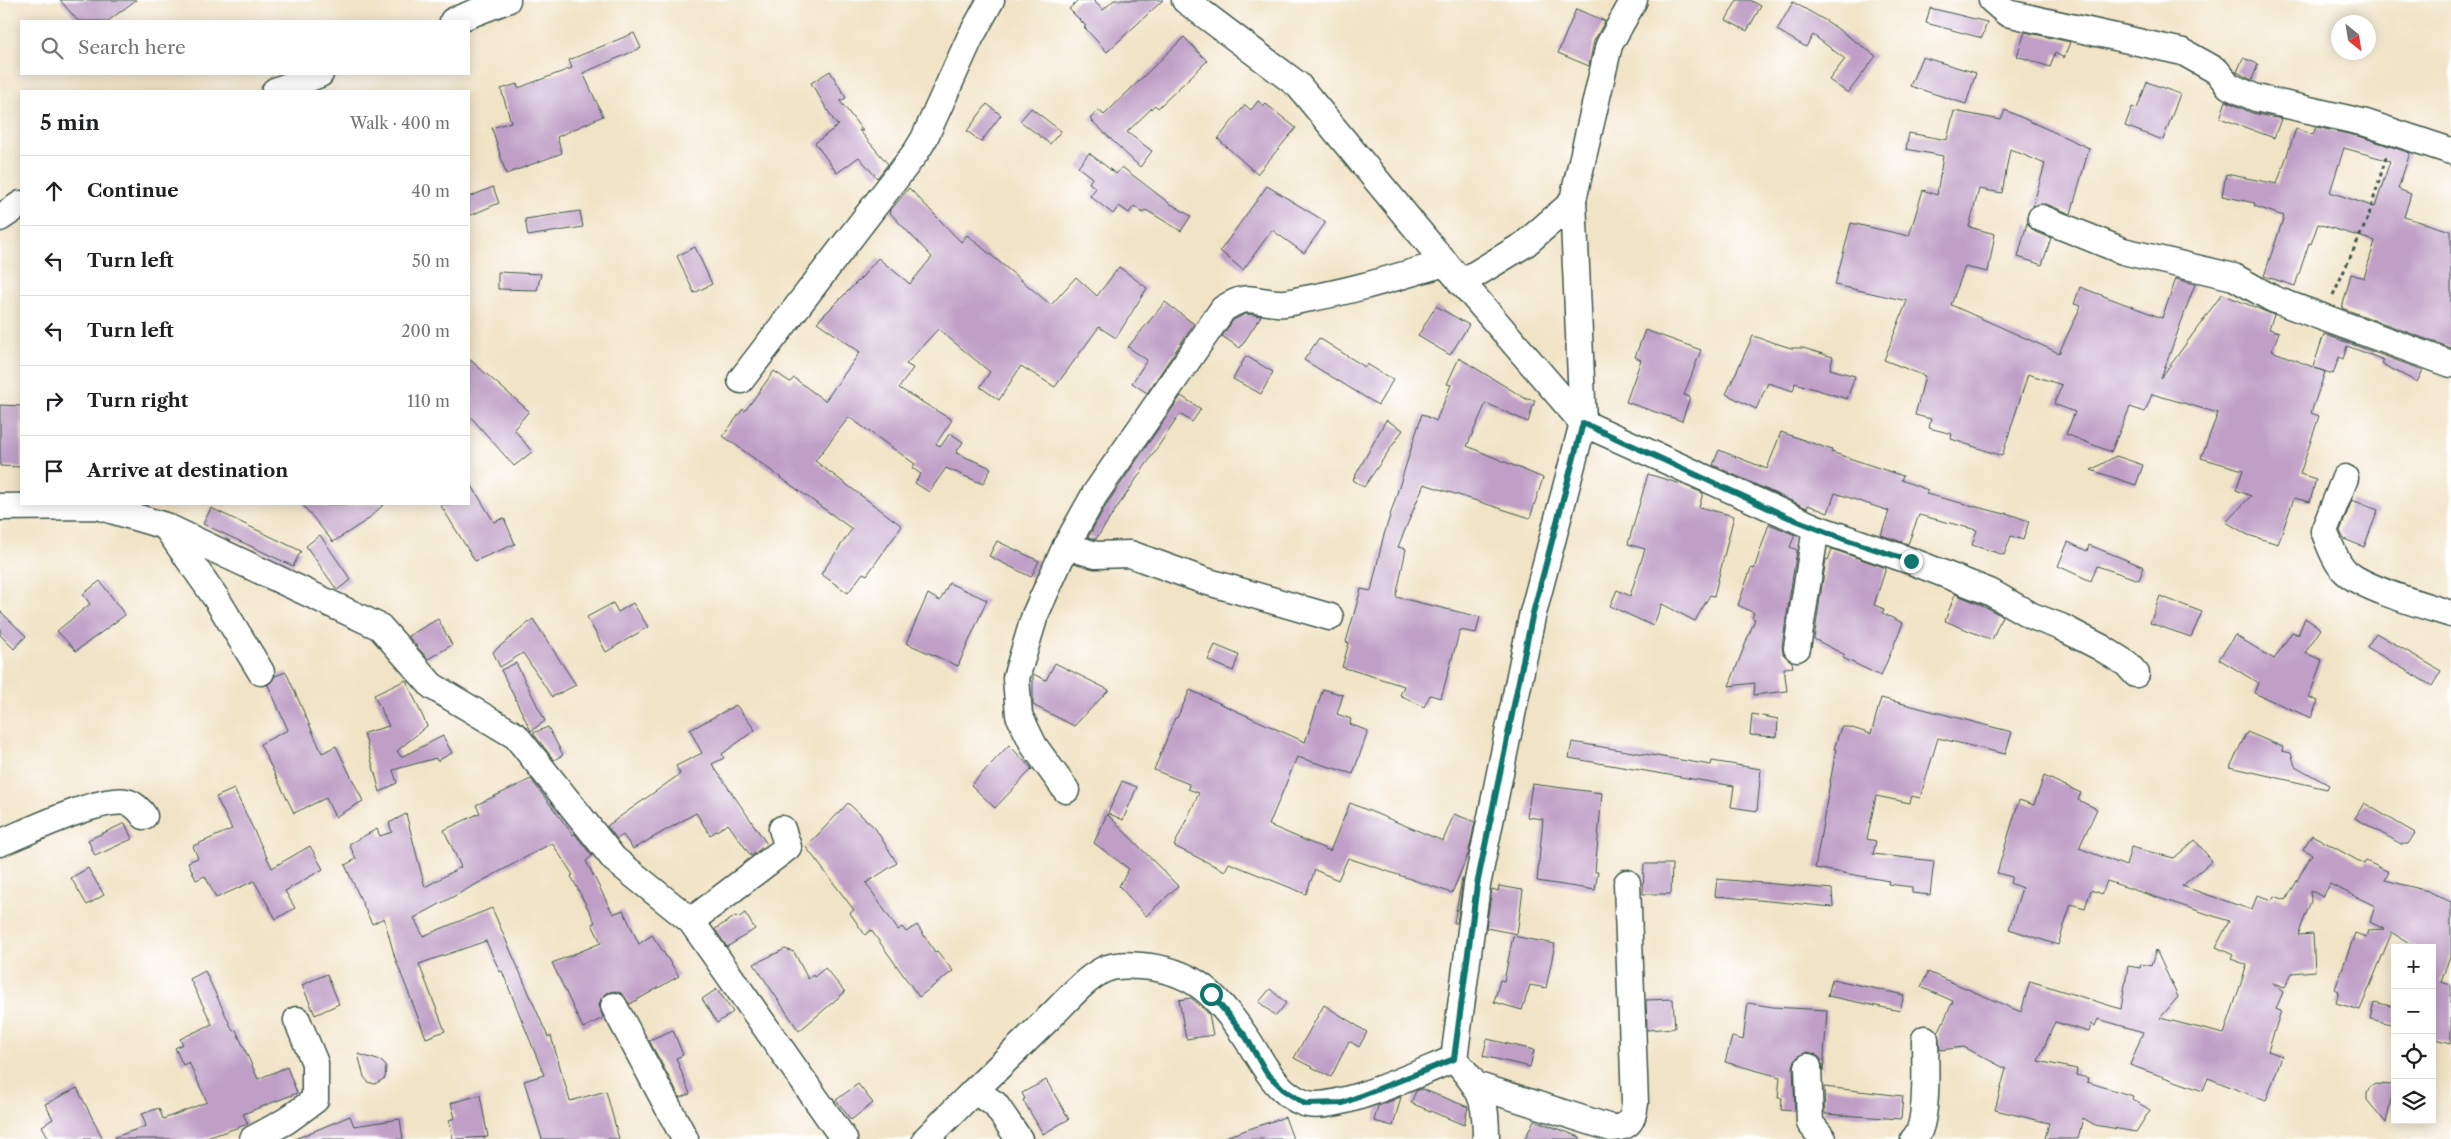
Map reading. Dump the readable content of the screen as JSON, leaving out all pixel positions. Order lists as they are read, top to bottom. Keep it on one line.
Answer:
{"north":"bottom right","page":{"search":"Search here","heading":["5 min","Walk · 400 m"],"list":[["Continue","40 m"],["Turn left","50 m"],["Turn left","200 m"],["Turn right","110 m"],"Arrive at destination"],"map_buttons":["+","−"]}}
